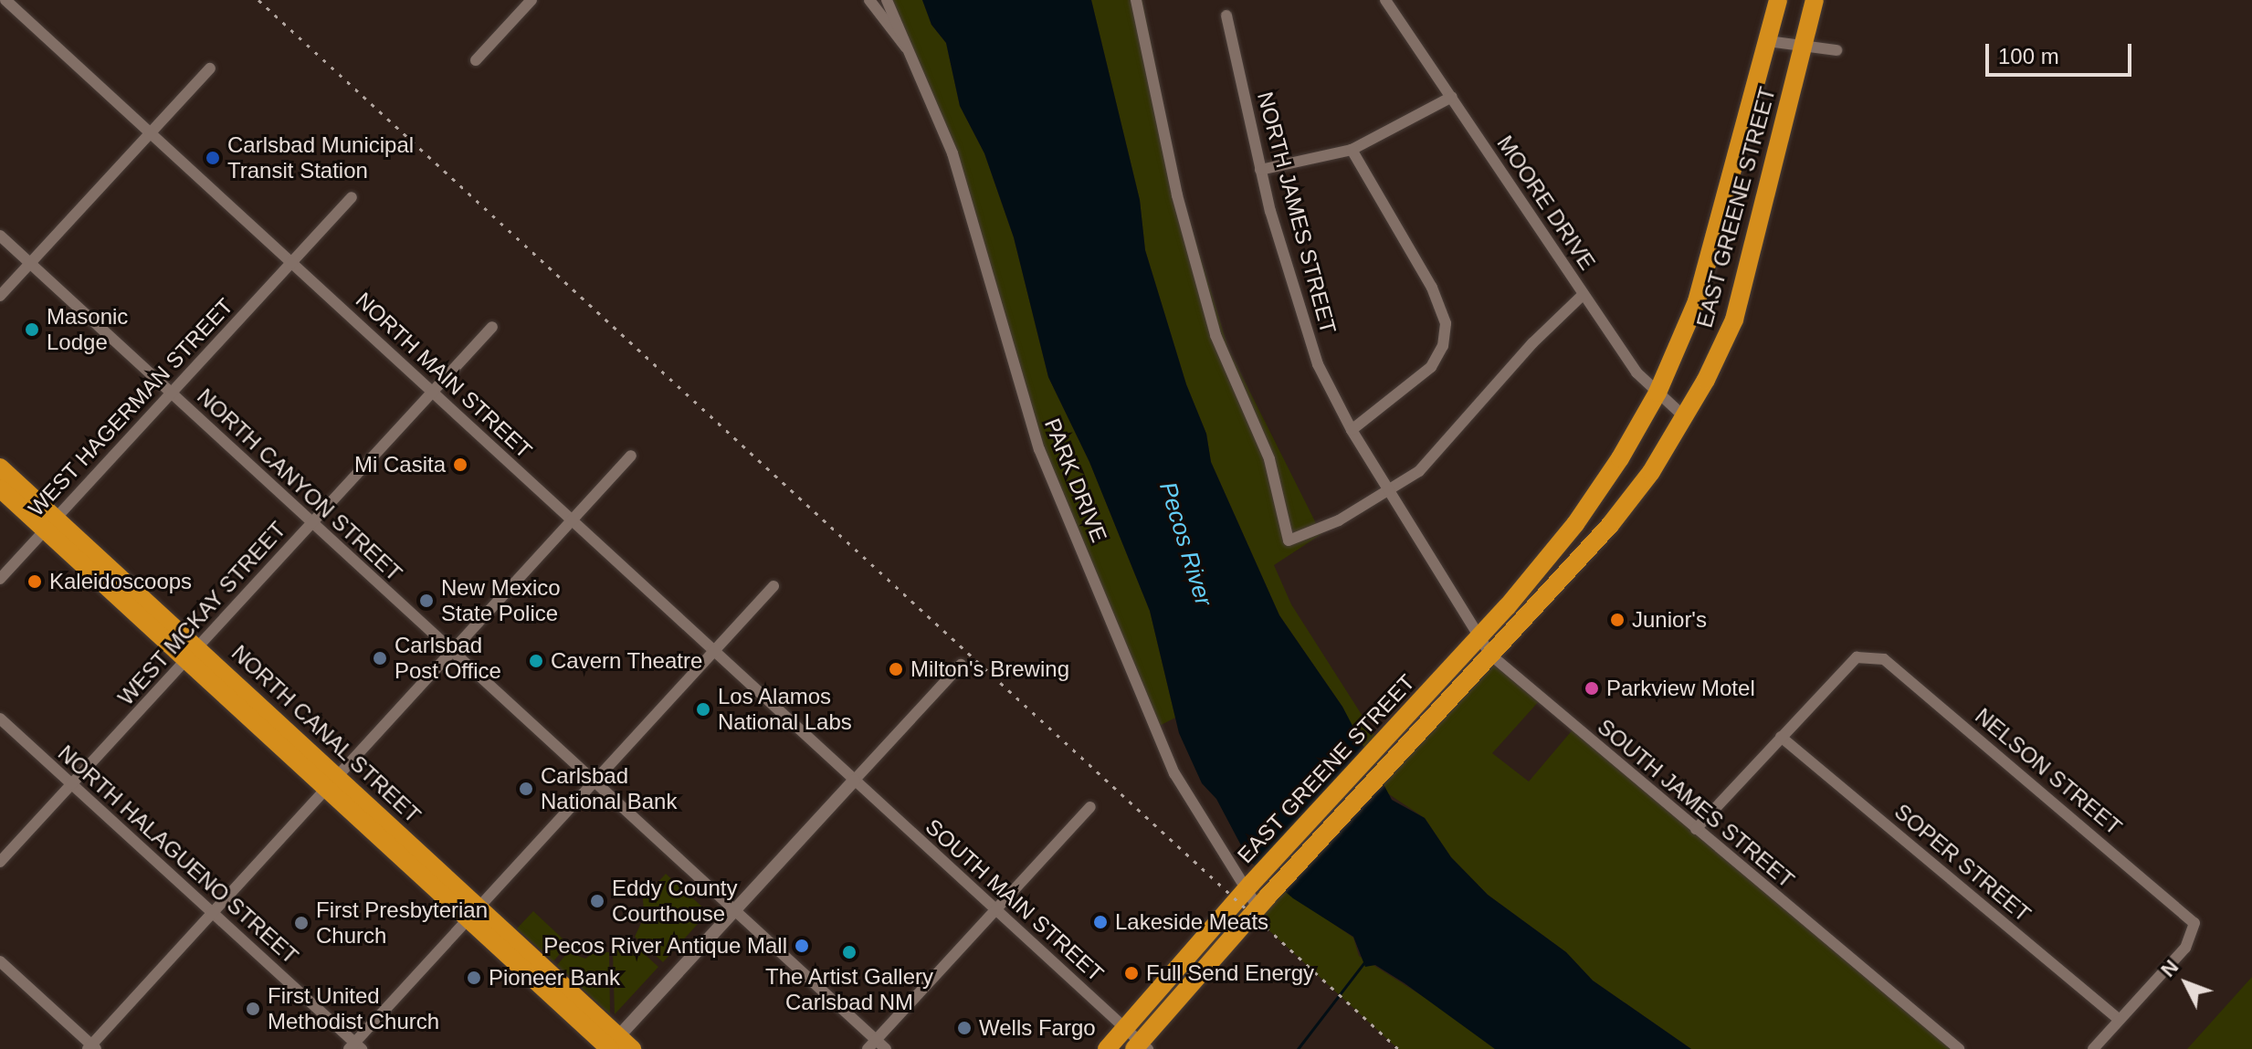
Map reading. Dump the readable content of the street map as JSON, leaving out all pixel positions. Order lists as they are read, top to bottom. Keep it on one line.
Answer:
{"streets":{"highway":["EAST GREENE STREET","NORTH CANAL STREET"],"street":["MOORE DRIVE","NORTH JAMES STREET","NORTH MAIN STREET","WEST HAGERMAN STREET","PARK DRIVE","NORTH CANYON STREET","WEST MCKAY STREET","NELSON STREET","SOUTH JAMES STREET","NORTH HALAGUENO STREET","SOPER STREET","SOUTH MAIN STREET"]},"crossings":[["MOORE DRIVE","EAST GREENE STREET"],["EAST GREENE STREET","PARK DRIVE"],["EAST GREENE STREET","SOUTH JAMES STREET"],["EAST GREENE STREET","SOUTH MAIN STREET"],["NORTH JAMES STREET","SOUTH JAMES STREET"],["NORTH MAIN STREET","WEST HAGERMAN STREET"],["NORTH MAIN STREET","WEST MCKAY STREET"],["NORTH MAIN STREET","SOUTH MAIN STREET"],["WEST HAGERMAN STREET","NORTH CANYON STREET"],["WEST HAGERMAN STREET","NORTH CANAL STREET"],["NORTH CANYON STREET","WEST MCKAY STREET"],["WEST MCKAY STREET","NORTH CANAL STREET"],["WEST MCKAY STREET","NORTH HALAGUENO STREET"],["NELSON STREET","SOPER STREET"]],"water":["Pecos River"],"places":["Carlsbad Municipal Transit Station","Masonic Lodge","Mi Casita","Kaleidoscoops","New Mexico State Police","Junior's","Carlsbad Post Office","Cavern Theatre","Milton's Brewing","Parkview Motel","Los Alamos National Labs","Carlsbad National Bank","Eddy County Courthouse","Lakeside Meats","First Presbyterian Church","Pecos River Antique Mall","The Artist Gallery Carlsbad NM","Full Send Energy","Pioneer Bank","First United Methodist Church","Wells Fargo"],"scale_bar":"100 m","north":"top left"}
